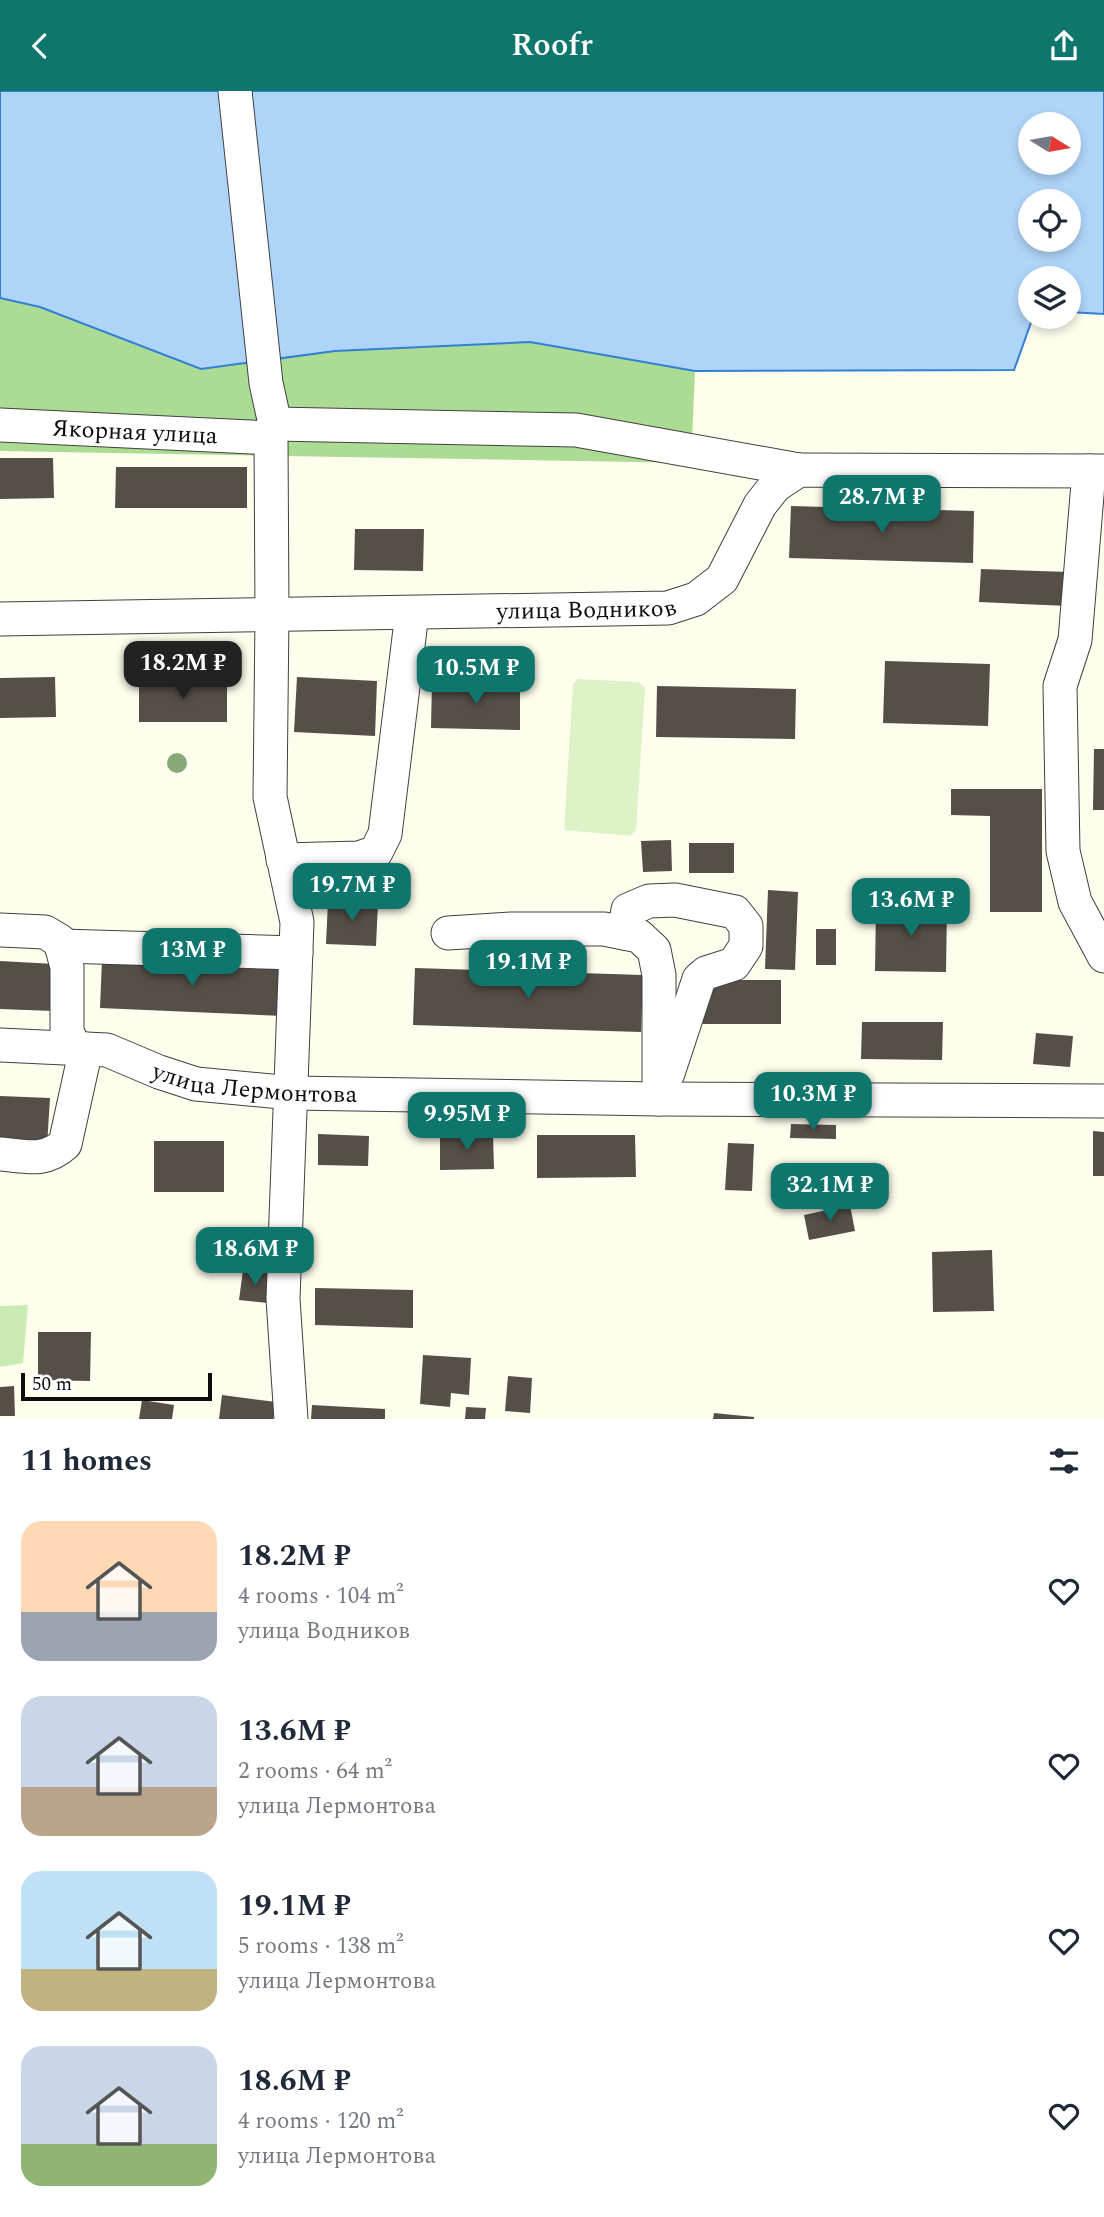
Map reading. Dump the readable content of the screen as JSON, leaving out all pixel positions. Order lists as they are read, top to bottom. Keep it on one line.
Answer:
{"streets":{"street":["Якорная улица","улица Водников","улица Лермонтова"]},"crossings":[["Якорная улица","улица Водников"]],"scale_bar":"50 m","north":"right","page":{"header":"Roofr","price":["28.7M ₽","18.2M ₽","10.5M ₽","19.7M ₽","13.6M ₽","13M ₽","19.1M ₽","10.3M ₽","9.95M ₽","32.1M ₽","18.6M ₽"],"scale":"50 m","heading":"11 homes","list":[{"name":"18.2M ₽","note":"4 rooms · 104 m² · улица Водников"},{"name":"13.6M ₽","note":"2 rooms · 64 m² · улица Лермонтова"},{"name":"19.1M ₽","note":"5 rooms · 138 m² · улица Лермонтова"},{"name":"18.6M ₽","note":"4 rooms · 120 m² · улица Лермонтова"}]}}
